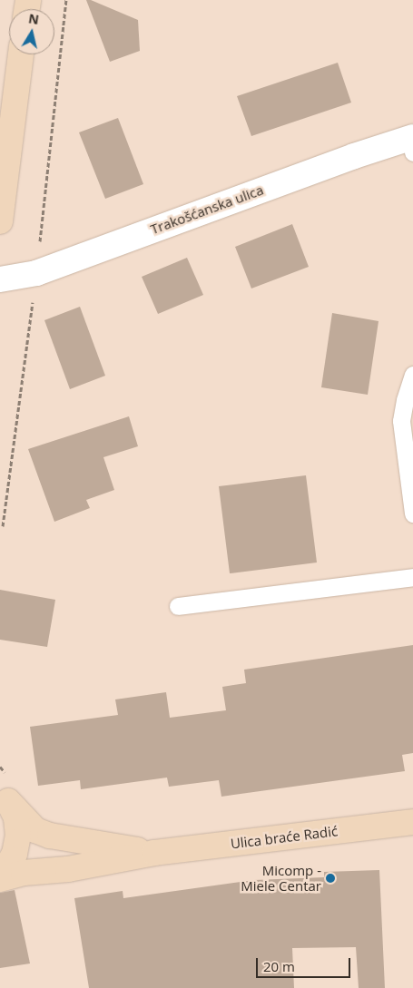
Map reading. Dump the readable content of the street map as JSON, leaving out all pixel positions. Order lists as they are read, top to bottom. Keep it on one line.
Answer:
{"streets":{"main road":["Ulica braće Radić"],"street":["Trakošćanska ulica"]},"places":["Micomp - Miele Centar"],"scale_bar":"20 m","north":"top"}
